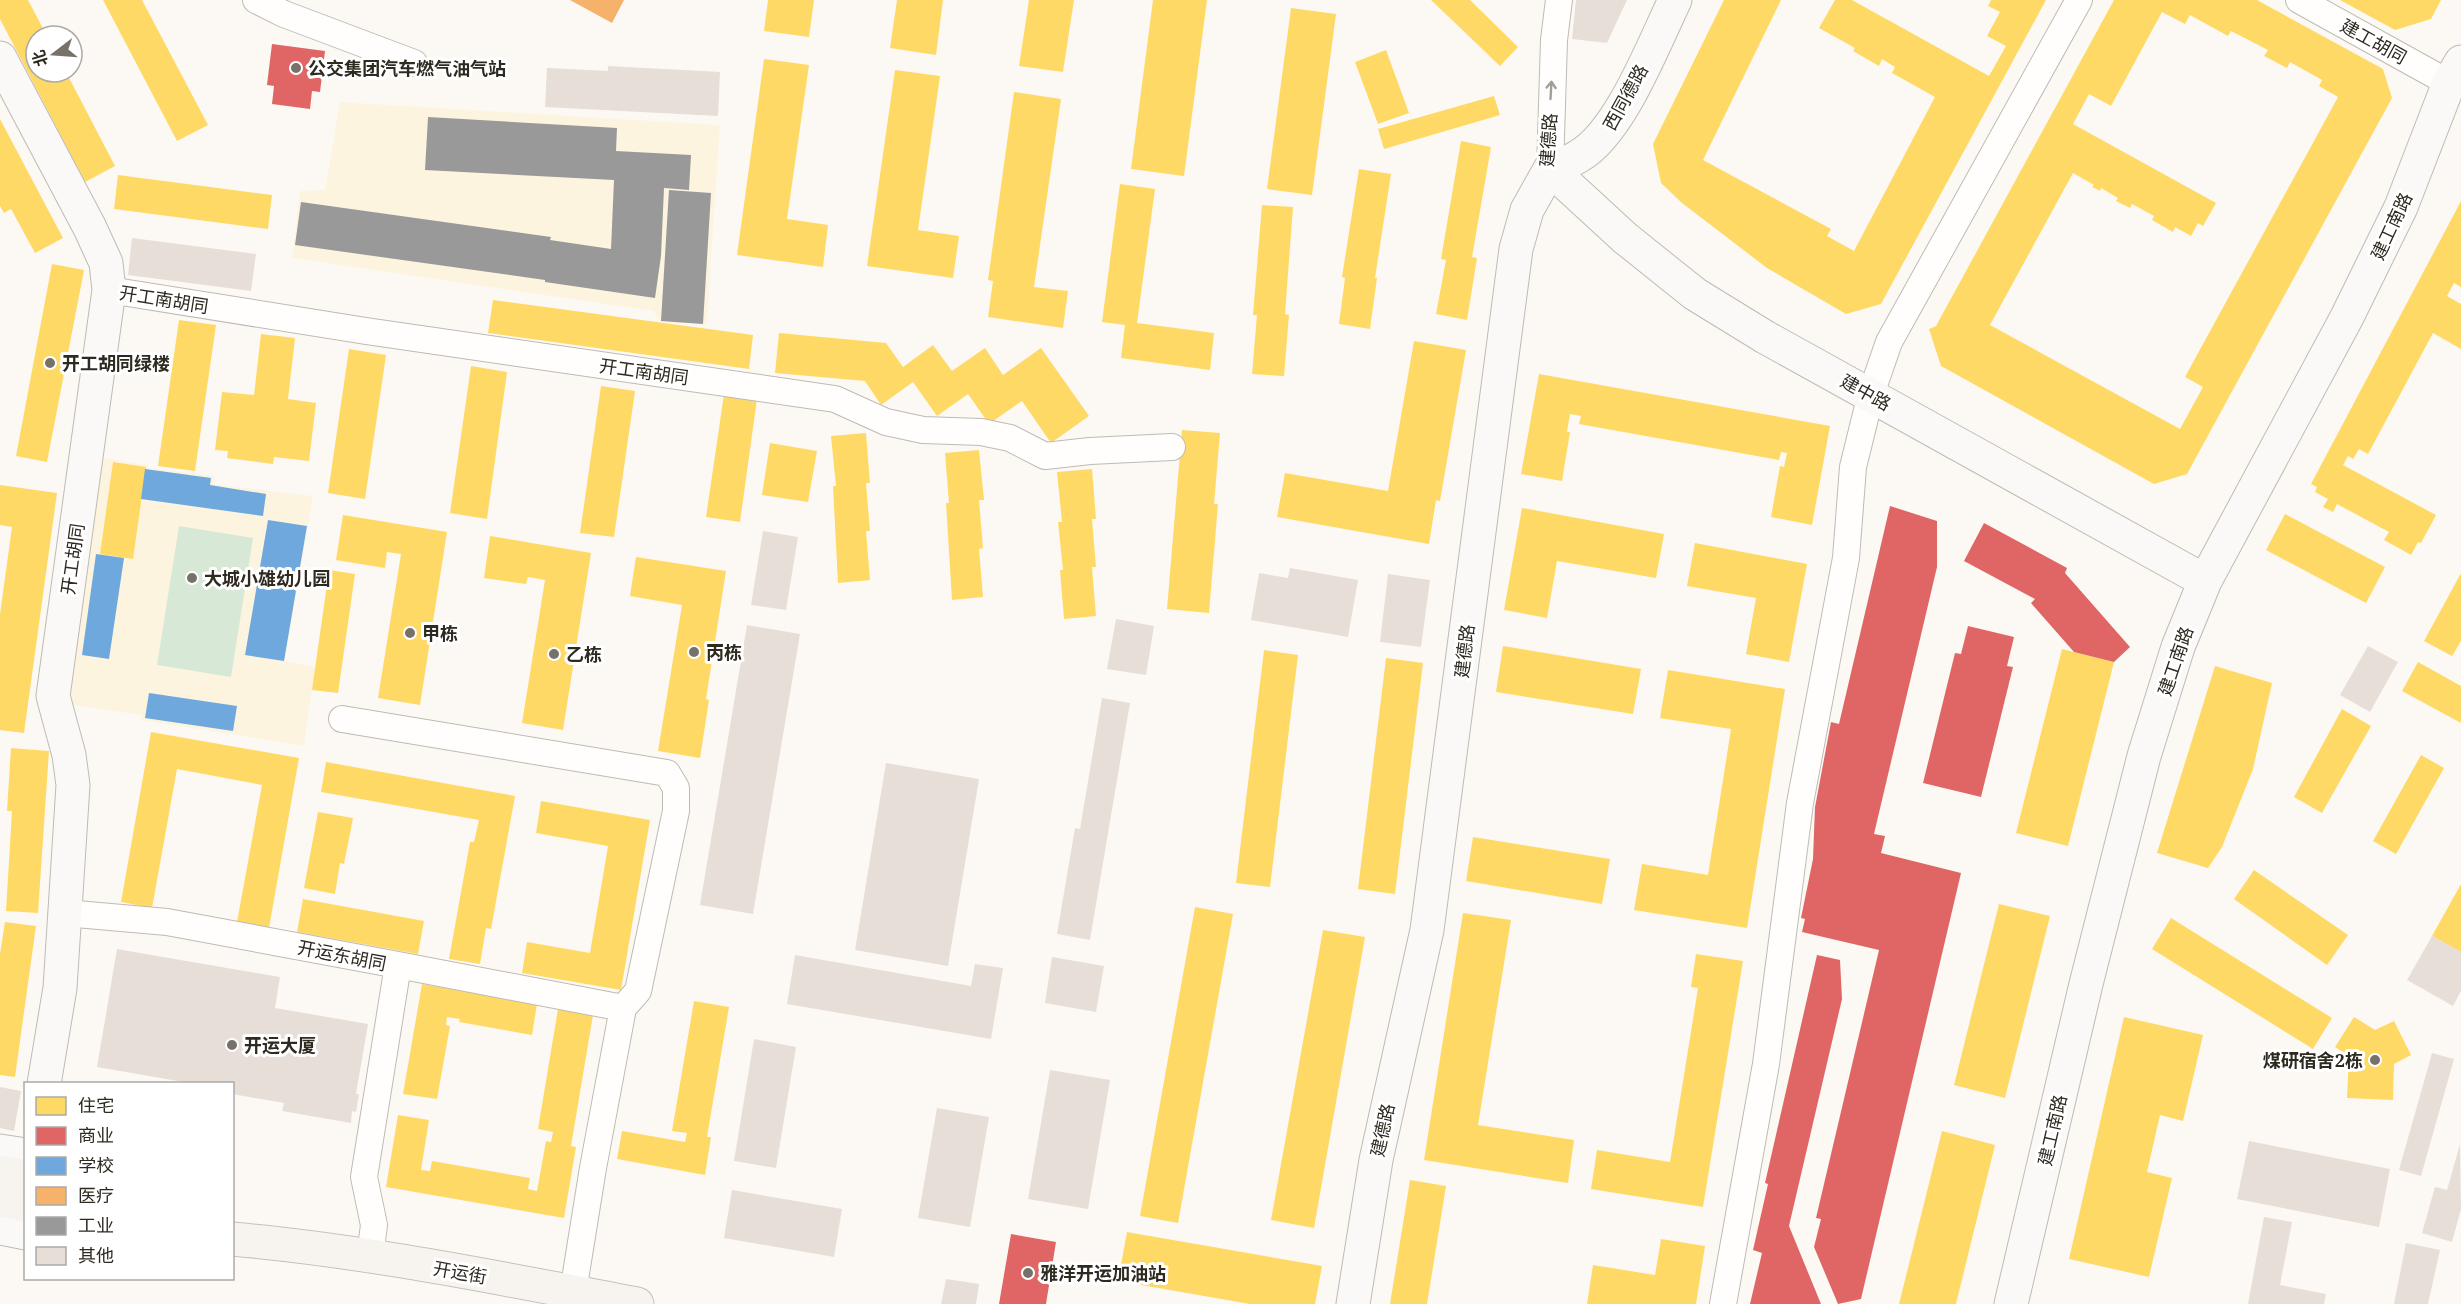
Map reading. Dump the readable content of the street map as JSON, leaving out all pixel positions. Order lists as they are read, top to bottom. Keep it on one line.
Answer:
{"streets":{"main road":["开运街"],"street":["建工胡同","西同德路","建德路","建工南路","开工南胡同","建中路","开工胡同","开运东胡同"]},"crossings":[["建工胡同","建工南路"],["西同德路","建德路"],["西同德路","建中路"],["建德路","建中路"],["建工南路","建中路"],["开工南胡同","开工胡同"],["开工胡同","开运东胡同"],["开运东胡同","开运街"]],"places":["公交集团汽车燃气油气站","开工胡同绿楼","大城小雄幼儿园","甲栋","丙栋","乙栋","开运大厦","煤研宿舍2栋","雅洋开运加油站"],"legend":["住宅","商业","学校","医疗","工业","其他"],"north":"left"}
